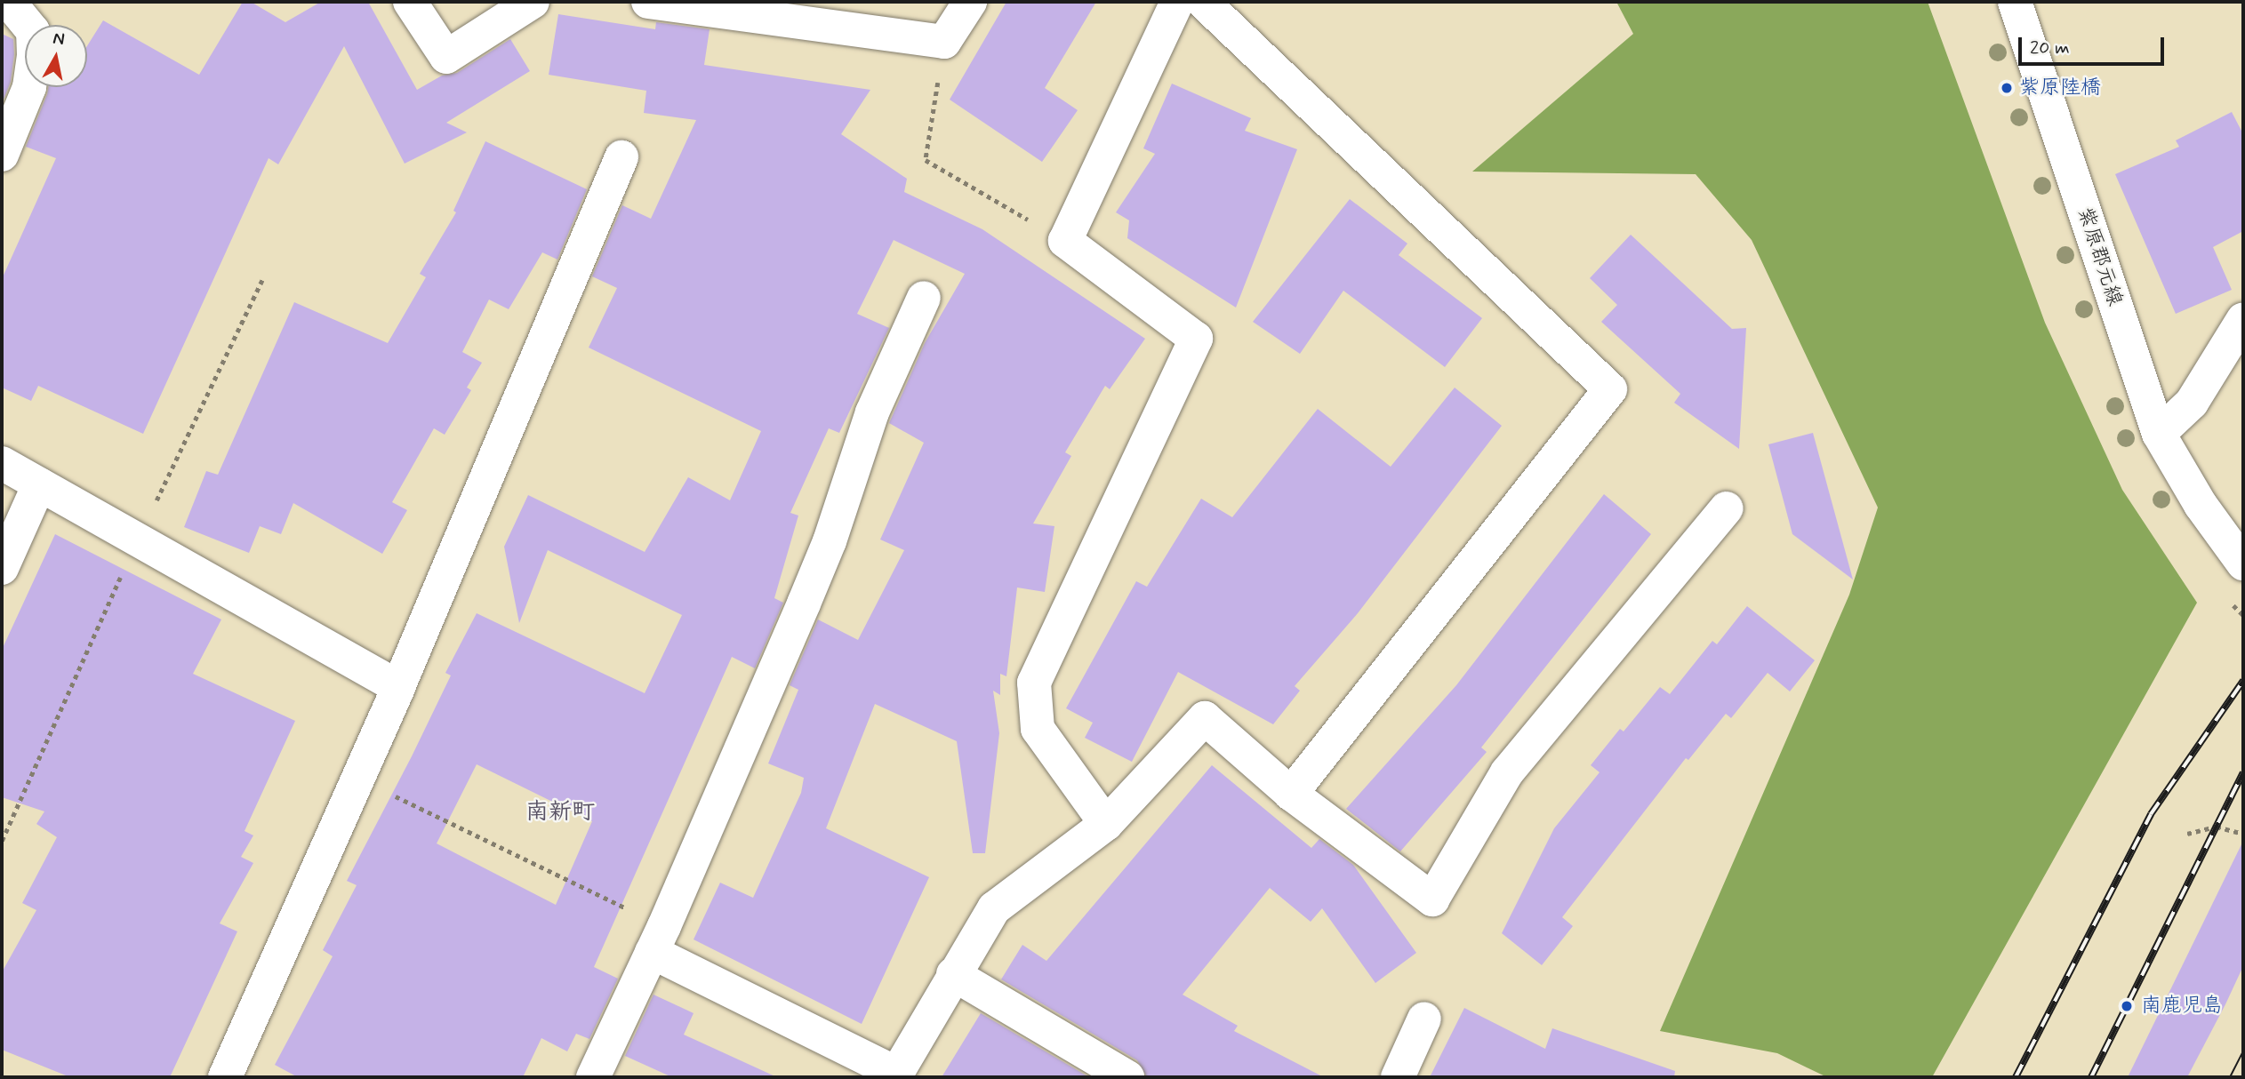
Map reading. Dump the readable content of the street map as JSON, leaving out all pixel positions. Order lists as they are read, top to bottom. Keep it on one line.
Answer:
{"streets":{"street":["紫原郡元線"]},"districts":["南新町"],"places":["紫原陸橋","南鹿児島"],"scale_bar":"20 m","north":"top"}
